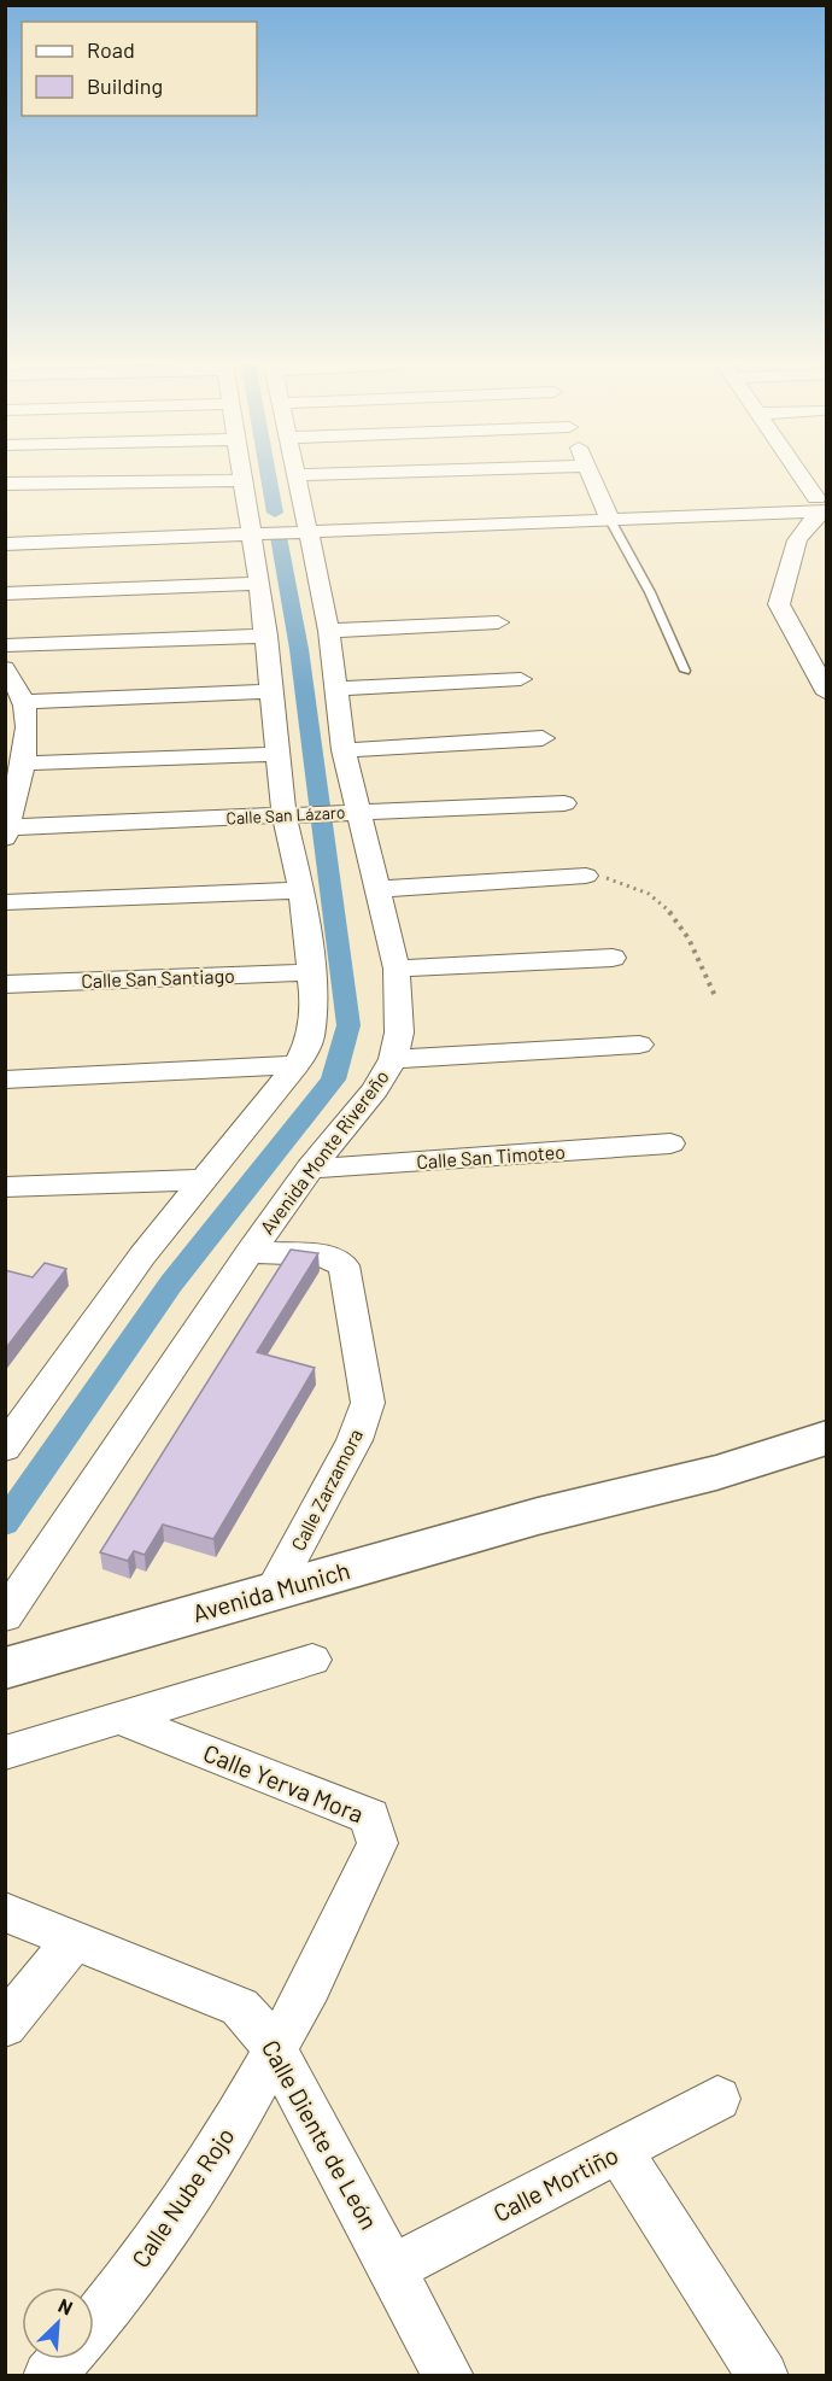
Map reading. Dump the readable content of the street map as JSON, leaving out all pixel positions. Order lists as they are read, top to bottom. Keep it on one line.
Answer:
{"streets":{"main road":["Avenida Munich"],"street":["Calle San Lázaro","Calle San Santiago","Avenida Monte Rivereño","Calle San Timoteo","Calle Zarzamora","Calle Yerva Mora","Calle Diente de León","Calle Mortiño","Calle Nube Rojo"]},"crossings":[["Calle San Lázaro","Avenida Monte Rivereño"],["Avenida Monte Rivereño","Calle San Timoteo"],["Avenida Monte Rivereño","Calle Zarzamora"],["Calle Zarzamora","Avenida Munich"],["Calle Yerva Mora","Calle Diente de León"],["Calle Yerva Mora","Calle Nube Rojo"],["Calle Diente de León","Calle Mortiño"],["Calle Diente de León","Calle Nube Rojo"]],"legend":["Road","Building"],"north":"top right"}
